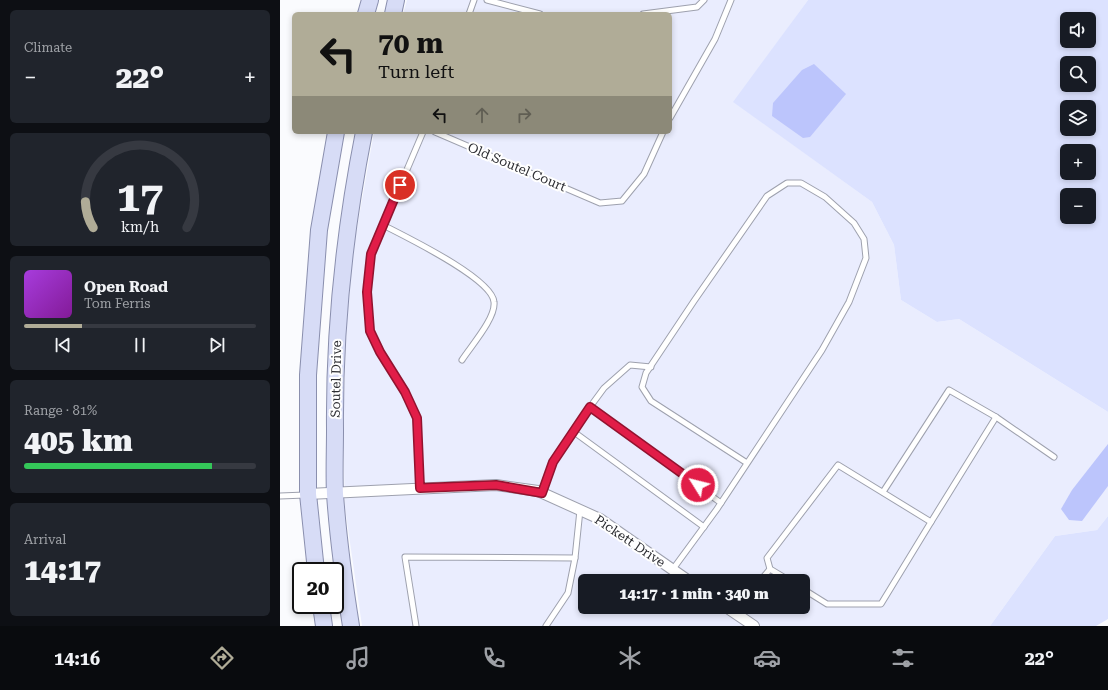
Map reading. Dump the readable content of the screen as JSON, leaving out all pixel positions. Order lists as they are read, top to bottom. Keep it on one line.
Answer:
{"streets":{"main road":["Soutel Drive"],"street":["Pickett Drive"],"lane":["Old Soutel Court"]},"crossings":[["Soutel Drive","Pickett Drive"]],"page":{"tile":["Climate",["Range · 81%","405 km"],["Arrival","14:17"]],"map_buttons":["+","−"],"turn":["70 m","Turn left"],"heat":["−","22°","+"],"song":["Open Road","Tom Ferris"],"limit":"20","trip":"14:17 · 1 min · 340 m","tabs":["14:16","22°"],"gauge":["17","km/h"]}}
